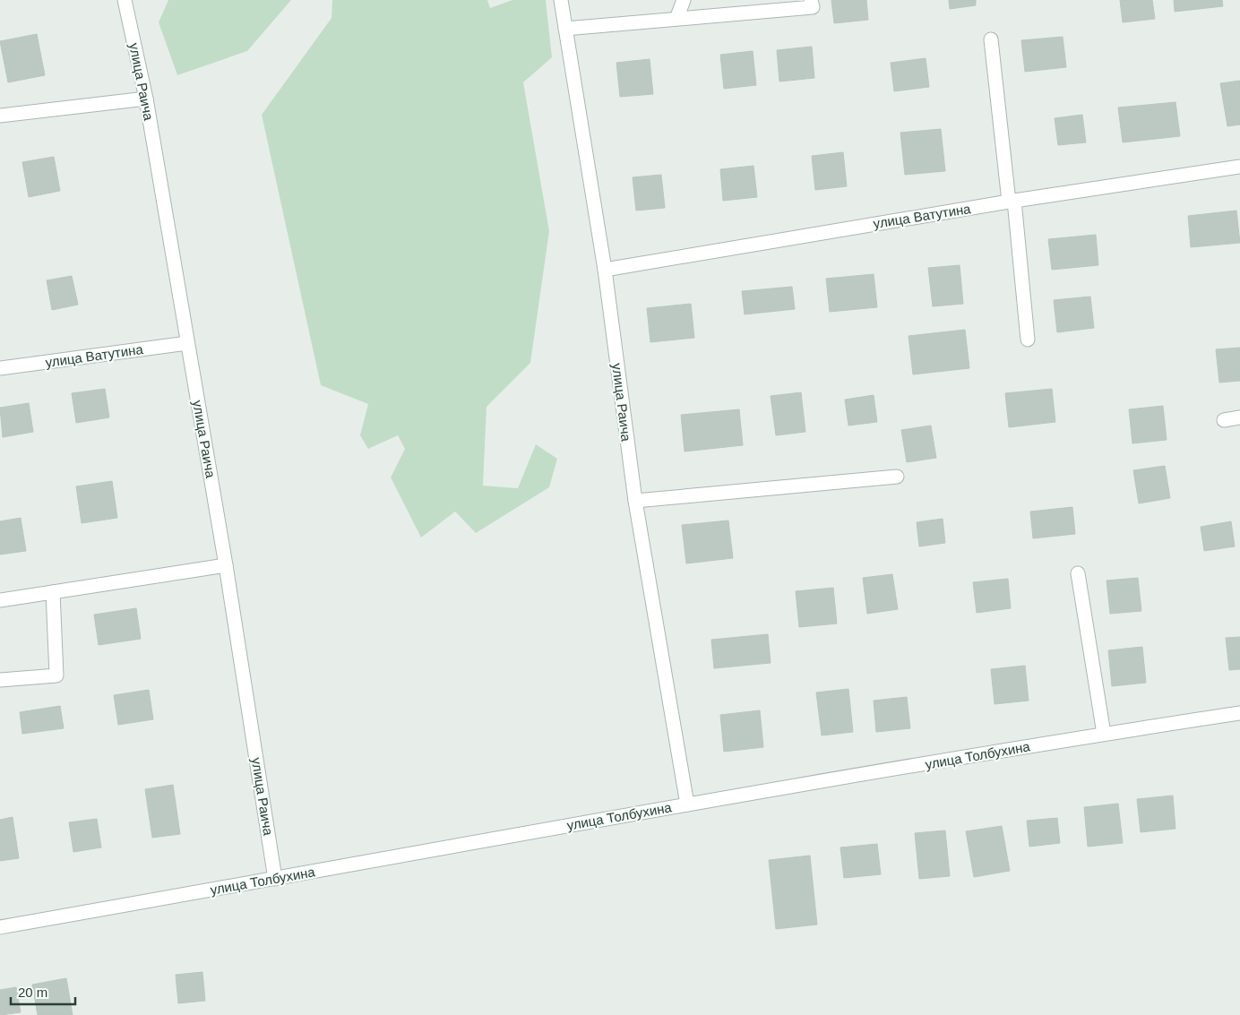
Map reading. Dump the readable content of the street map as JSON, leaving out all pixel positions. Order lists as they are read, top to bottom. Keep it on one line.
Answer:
{"streets":{"street":["улица Раича","улица Ватутина","улица Толбухина"]},"crossings":[["улица Раича","улица Ватутина"],["улица Раича","улица Толбухина"]],"scale_bar":"20 m"}
